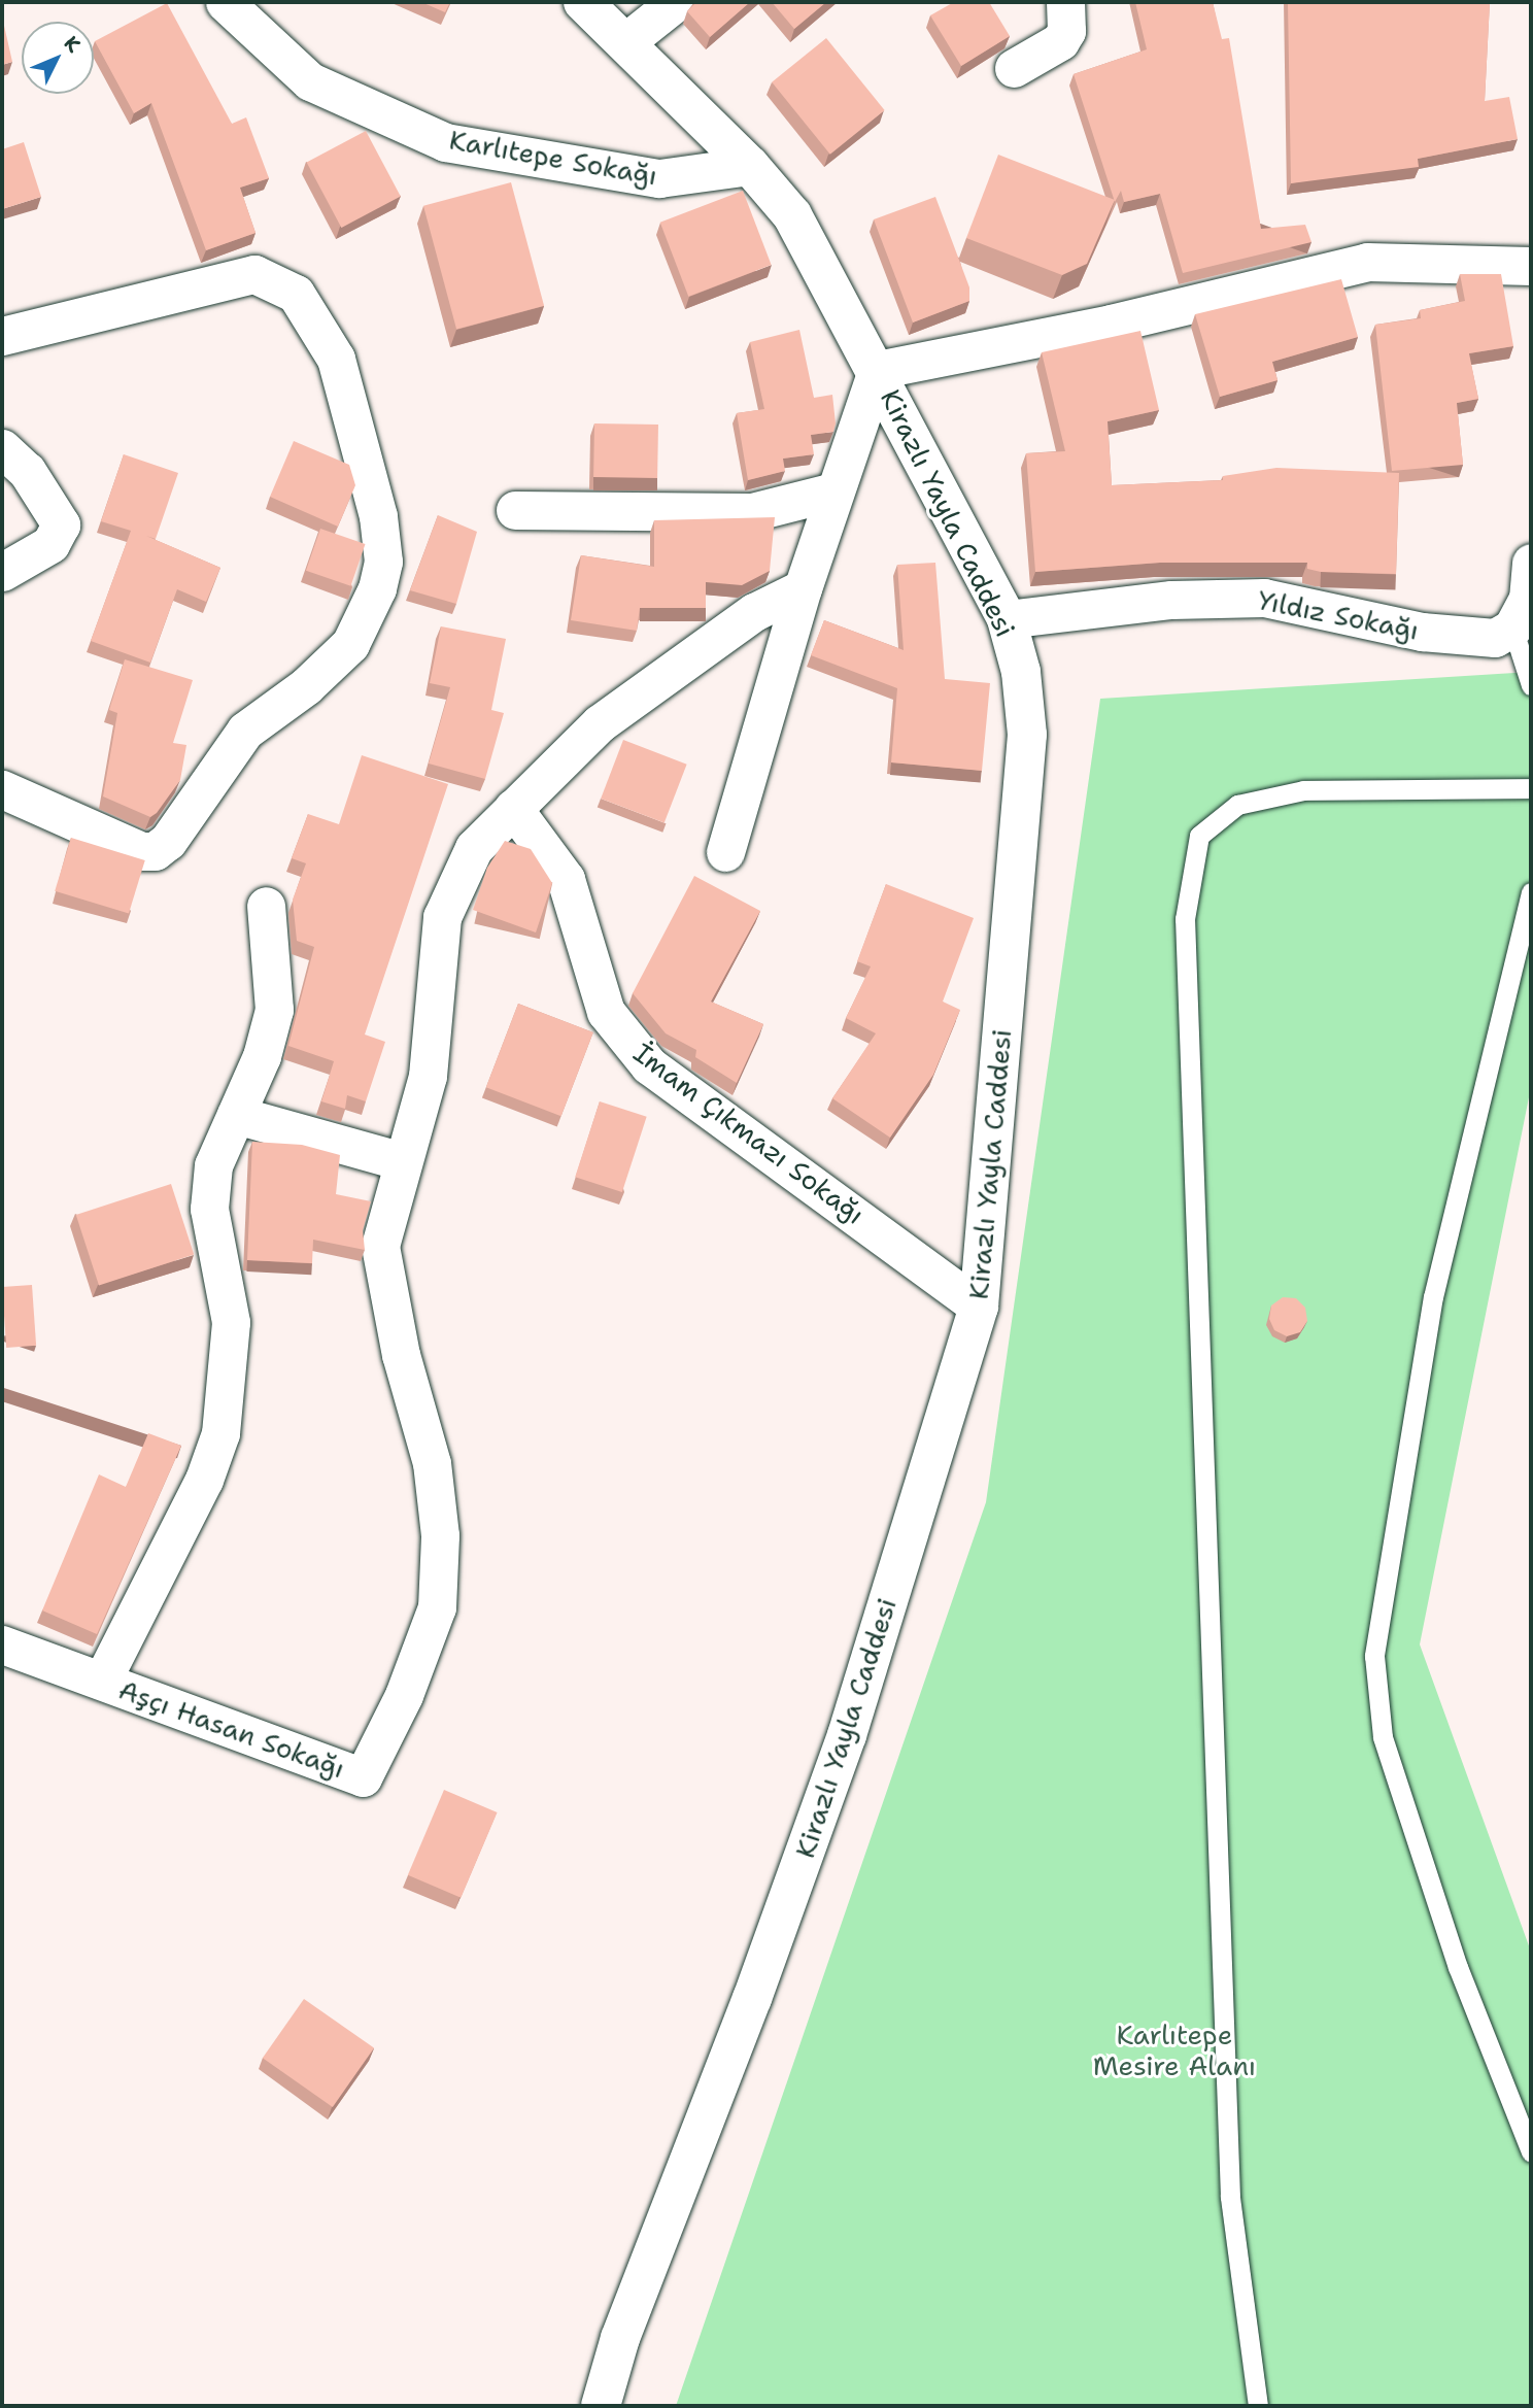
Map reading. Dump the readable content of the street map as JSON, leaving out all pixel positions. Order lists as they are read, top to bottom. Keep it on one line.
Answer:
{"streets":{"main road":["Kirazlı Yayla Caddesi"],"street":["Karlıtepe Sokağı","Yıldız Sokağı","İmam Çıkmazı Sokağı","Aşçı Hasan Sokağı"]},"crossings":[["Karlıtepe Sokağı","Kirazlı Yayla Caddesi"],["Kirazlı Yayla Caddesi","Yıldız Sokağı"],["Kirazlı Yayla Caddesi","İmam Çıkmazı Sokağı"]],"parks":["Karlıtepe Mesire Alanı"],"north":"top right"}
